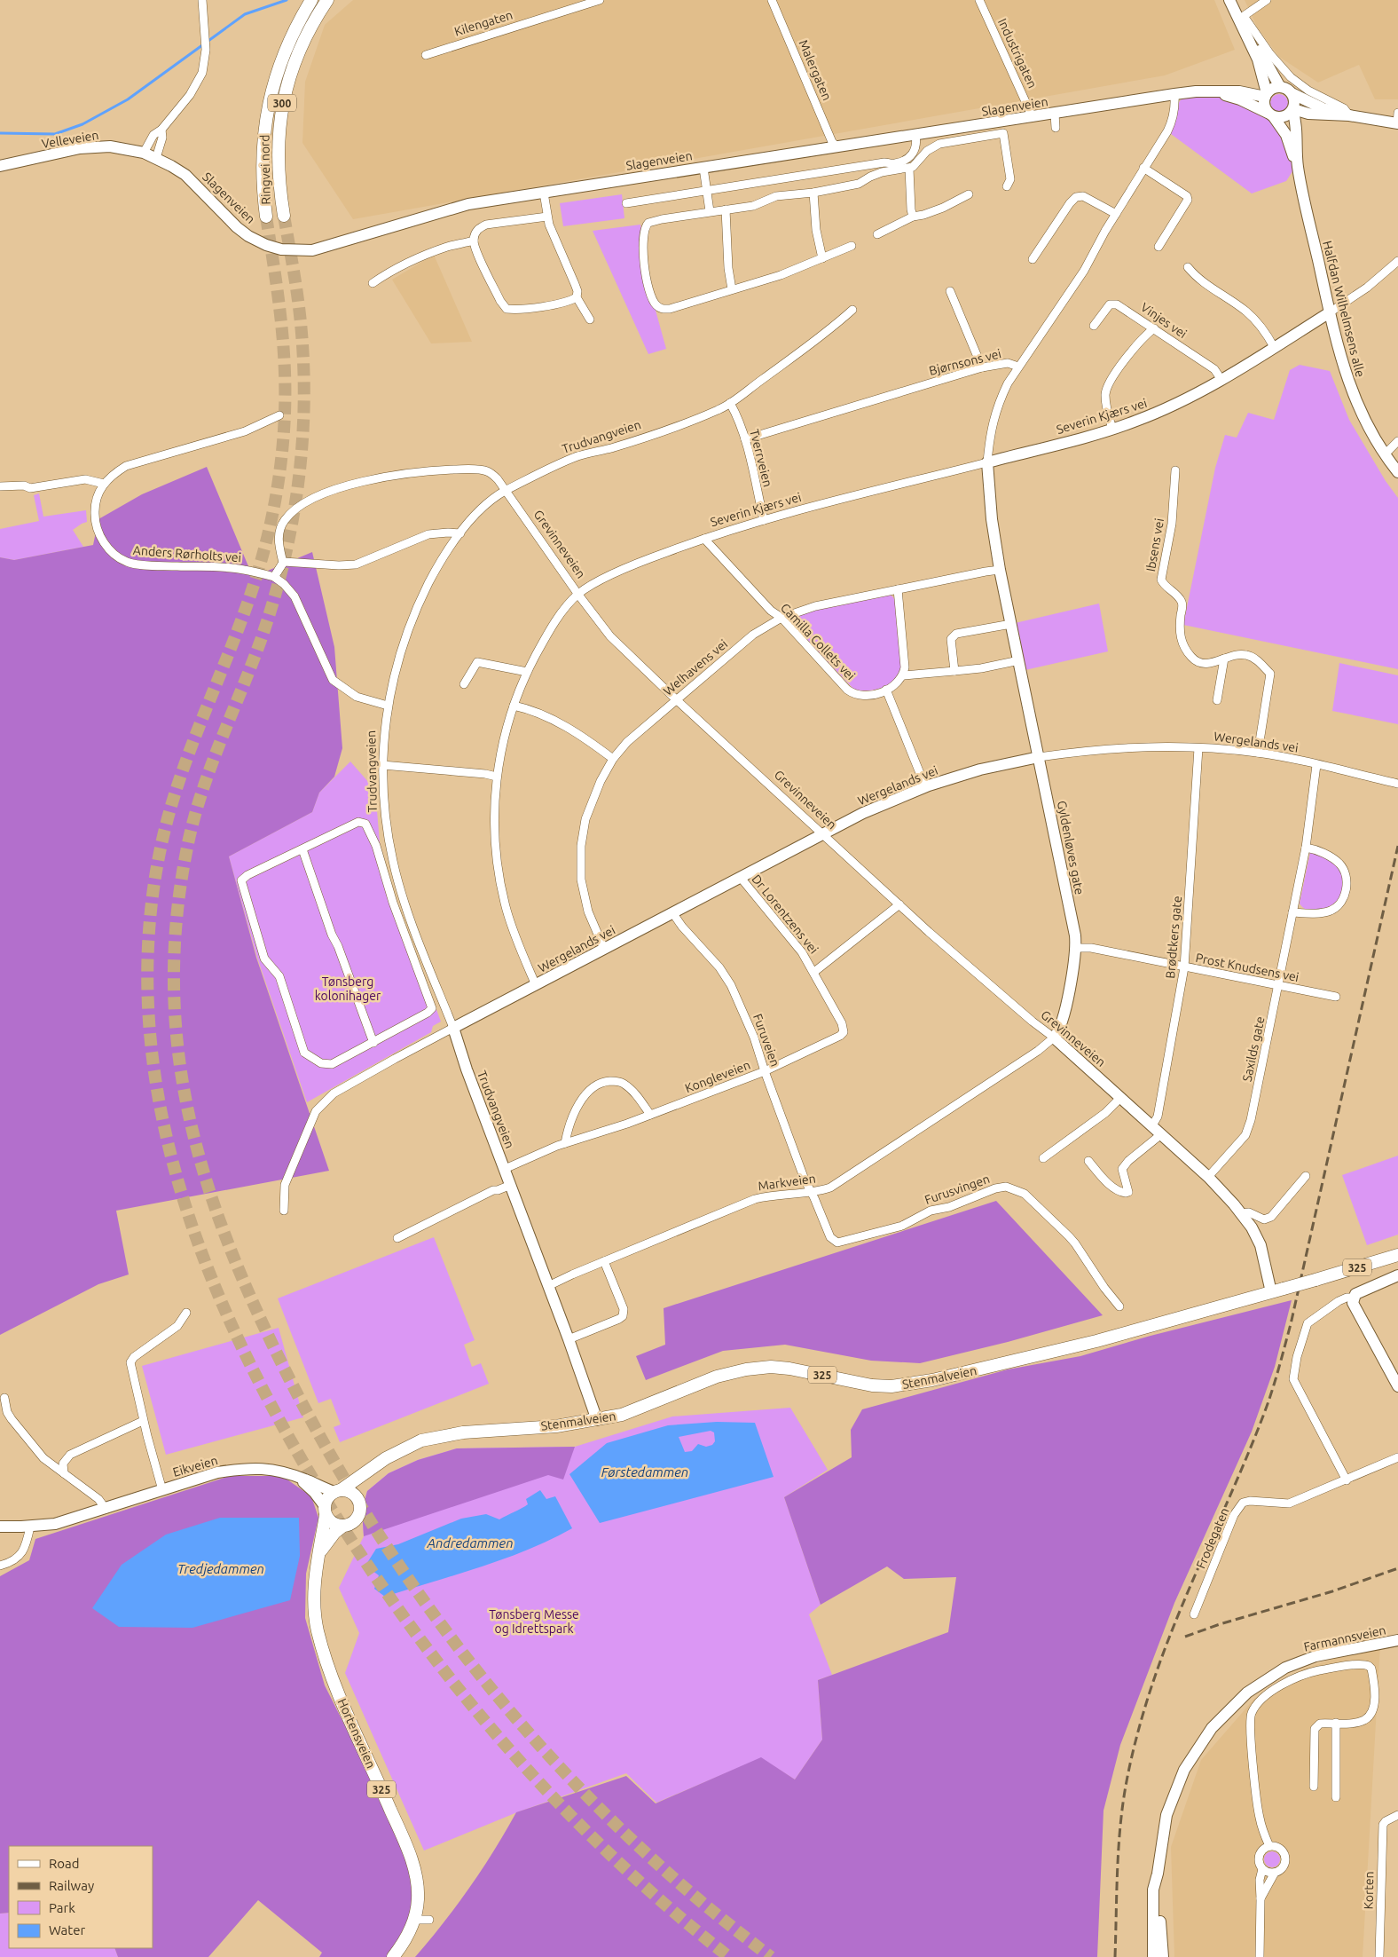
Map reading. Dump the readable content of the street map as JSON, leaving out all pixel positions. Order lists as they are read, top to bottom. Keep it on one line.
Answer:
{"streets":{"main road":["300","Slagenveien","Velleveien","Ringvei nord","Halfdan Wilhelmsens alle","Severin Kjærs vei","Trudvangveien","Grevinneveien","Wergelands vei","Gyldenløves gate","325","Stenmalveien","Eikveien","Farmannsveien","Hortensveien"],"street":["Kilengaten","Industrigaten","Malergaten","Vinjes vei","Bjørnsons vei","Tverrveien","Ibsens vei","Anders Rørholts vei","Camilla Collets vei","Welhavens vei","Dr Lorentzens vei","Brødtkers gate","Prost Knudsens vei","Furuveien","Saxilds gate","Kongleveien","Markveien","Furusvingen","Frodegaten","Korten"]},"crossings":[["Industrigaten","Slagenveien"],["Malergaten","Slagenveien"],["Slagenveien","Velleveien"],["Slagenveien","Halfdan Wilhelmsens alle"],["Slagenveien","Bjørnsons vei"],["Halfdan Wilhelmsens alle","Severin Kjærs vei"],["Vinjes vei","Severin Kjærs vei"],["Bjørnsons vei","Tverrveien"],["Bjørnsons vei","Gyldenløves gate"],["Severin Kjærs vei","Tverrveien"],["Severin Kjærs vei","Grevinneveien"],["Severin Kjærs vei","Camilla Collets vei"],["Severin Kjærs vei","Wergelands vei"],["Severin Kjærs vei","Gyldenløves gate"],["Trudvangveien","Tverrveien"],["Trudvangveien","Grevinneveien"],["Trudvangveien","Wergelands vei"],["Trudvangveien","Kongleveien"],["Trudvangveien","Markveien"],["Trudvangveien","Stenmalveien"],["Grevinneveien","Anders Rørholts vei"],["Grevinneveien","Welhavens vei"],["Grevinneveien","Wergelands vei"],["Grevinneveien","Gyldenløves gate"],["Grevinneveien","Brødtkers gate"],["Grevinneveien","Saxilds gate"],["Grevinneveien","Markveien"],["Grevinneveien","325"],["Grevinneveien","Stenmalveien"],["Ibsens vei","Wergelands vei"],["Camilla Collets vei","Welhavens vei"],["Welhavens vei","Wergelands vei"],["Welhavens vei","Gyldenløves gate"],["Wergelands vei","Gyldenløves gate"],["Wergelands vei","Dr Lorentzens vei"],["Wergelands vei","Brødtkers gate"],["Wergelands vei","Furuveien"],["Wergelands vei","Saxilds gate"],["Gyldenløves gate","Prost Knudsens vei"],["Gyldenløves gate","Markveien"],["Dr Lorentzens vei","Kongleveien"],["Brødtkers gate","Prost Knudsens vei"],["Prost Knudsens vei","Saxilds gate"],["Furuveien","Kongleveien"],["Furuveien","Markveien"],["Furuveien","Furusvingen"],["Markveien","Furusvingen"],["325","Stenmalveien"],["Stenmalveien","Eikveien"],["Stenmalveien","Hortensveien"],["Eikveien","Hortensveien"]],"water":["Førstedammen","Andredammen","Tredjedammen"],"parks":["Tønsberg kolonihager","Tønsberg Messe og Idrettspark"],"legend":["Road","Railway","Park","Water"]}
